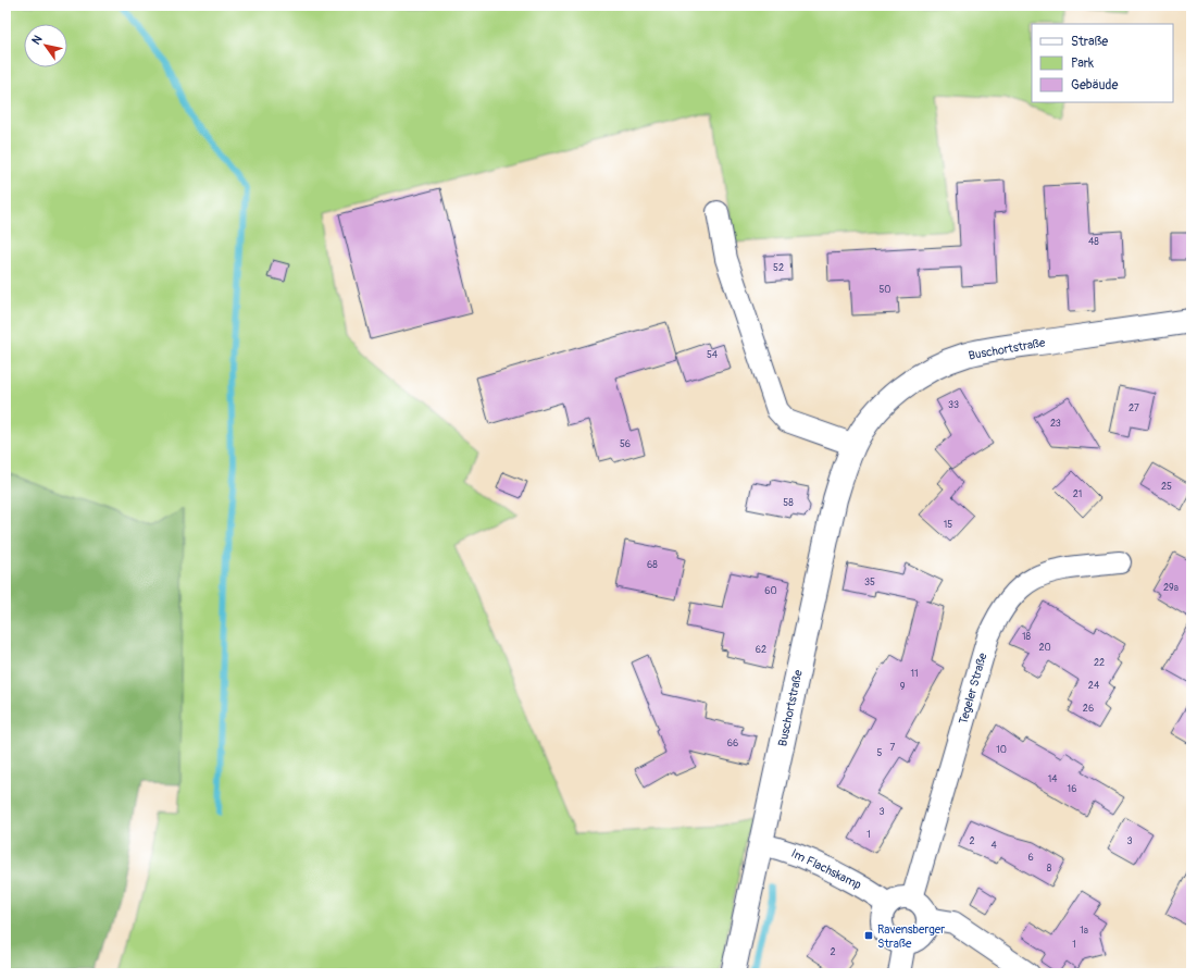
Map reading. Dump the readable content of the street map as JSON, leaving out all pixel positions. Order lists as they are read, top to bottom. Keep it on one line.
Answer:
{"streets":{"main road":["Buschortstraße"],"street":["Tegeler Straße","Im Flachskamp"]},"crossings":[["Buschortstraße","Im Flachskamp"],["Tegeler Straße","Im Flachskamp"]],"places":{"transit":["Ravensberger Straße"]},"house_numbers":["48","52","50","54","33","27","23","56","25","21","58","15","68","35","29a","60","18","20","62","22","11","24","9","26","66","7","10","5","14","16","3","1","2","3","4","6","8","1a","1","2"],"legend":["Straße","Park","Gebäude"],"north":"top left"}
